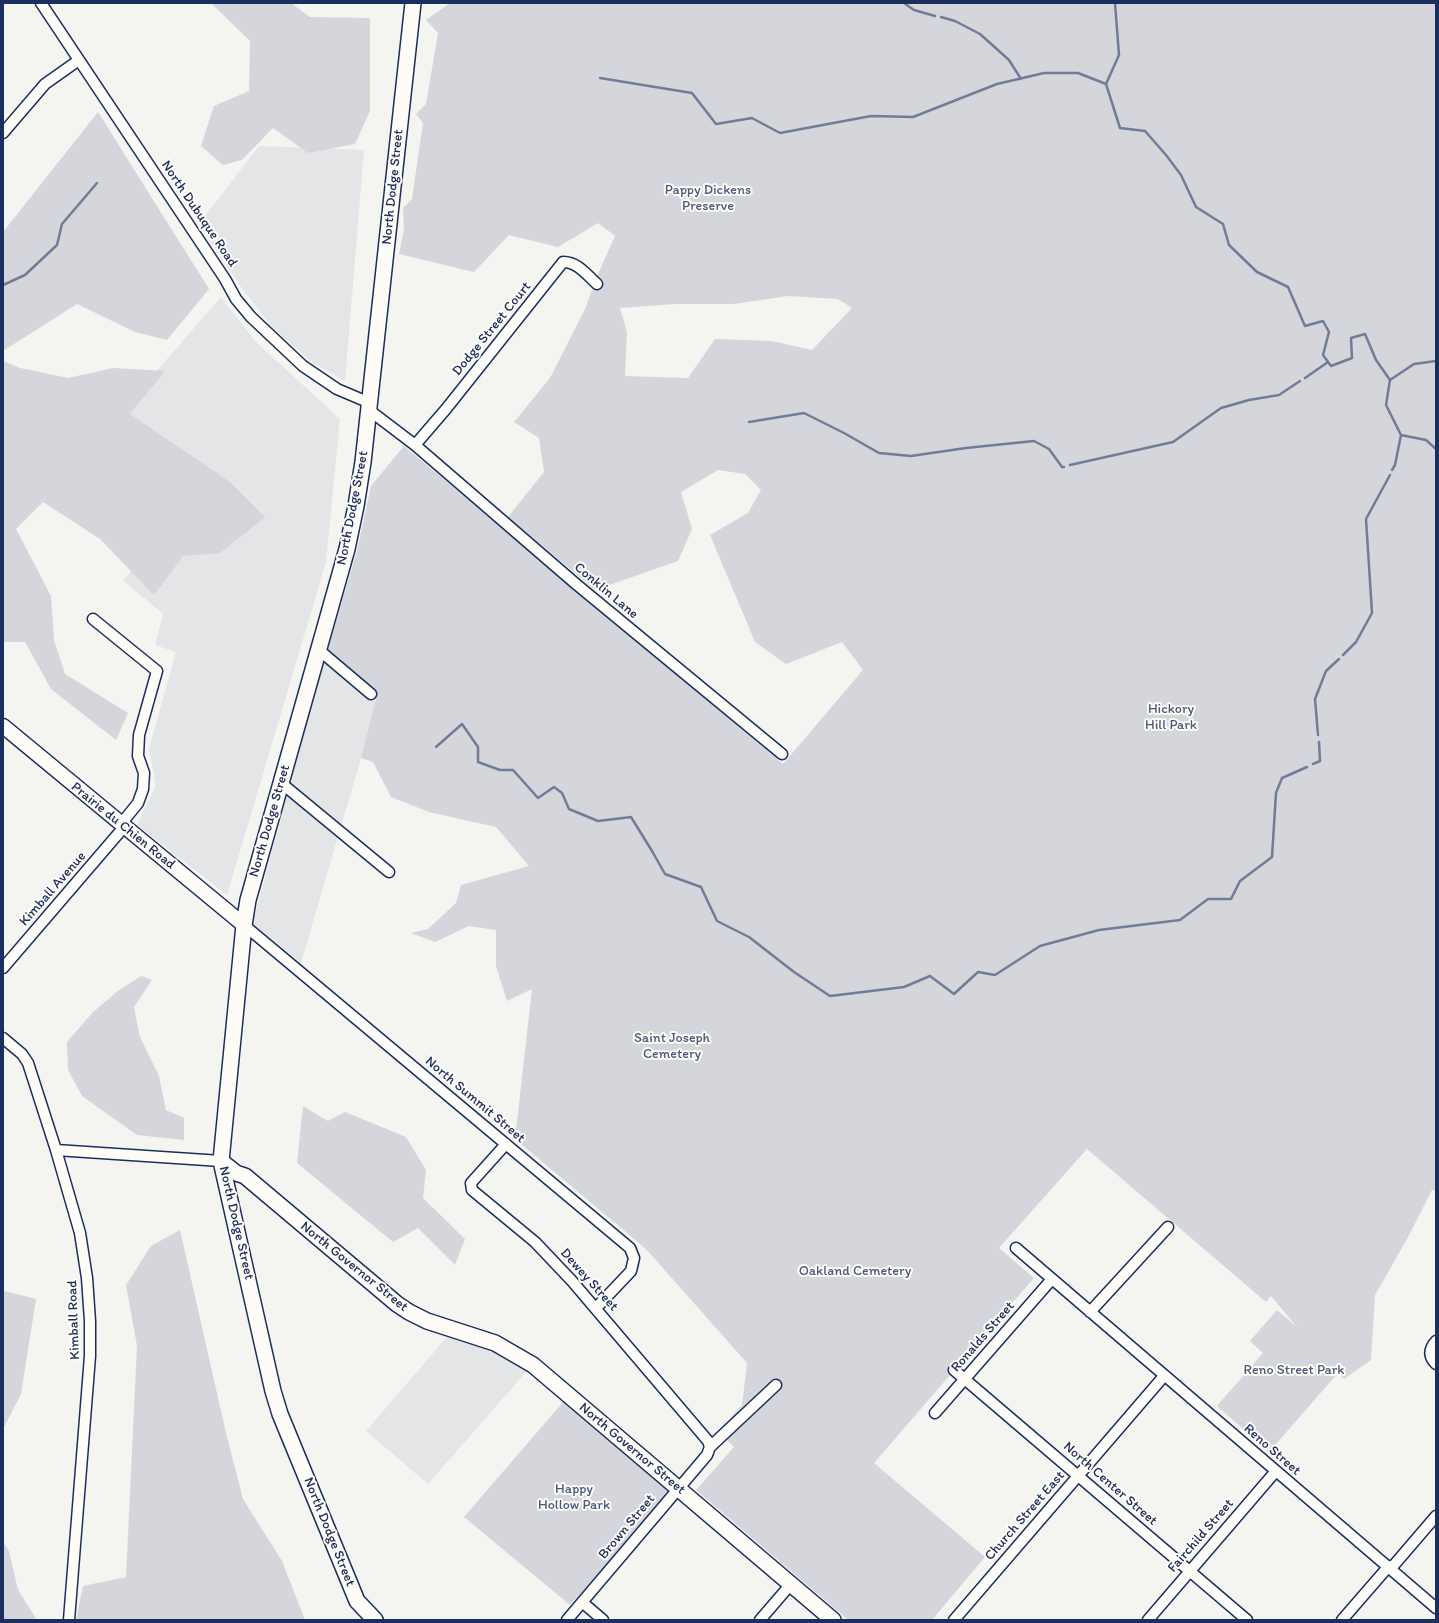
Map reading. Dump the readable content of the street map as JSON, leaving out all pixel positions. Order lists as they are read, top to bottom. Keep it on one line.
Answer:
{"streets":{"main road":["North Dodge Street","North Governor Street"],"street":["North Dubuque Road","Dodge Street Court","Conklin Lane","Prairie du Chien Road","Kimball Avenue","North Summit Street","Dewey Street","Kimball Road","Ronalds Street","Reno Street","North Center Street","Church Street East","Brown Street","Fairchild Street"]},"crossings":[["North Dodge Street","North Dubuque Road"],["North Dodge Street","Prairie du Chien Road"],["North Dodge Street","North Summit Street"],["North Dodge Street","North Governor Street"],["North Dubuque Road","Dodge Street Court"],["North Dubuque Road","Conklin Lane"],["Dodge Street Court","Conklin Lane"],["Prairie du Chien Road","Kimball Avenue"],["Prairie du Chien Road","North Summit Street"],["North Summit Street","Dewey Street"],["North Governor Street","Brown Street"],["Dewey Street","Brown Street"],["Ronalds Street","Reno Street"],["Ronalds Street","North Center Street"],["Reno Street","Church Street East"],["Reno Street","Fairchild Street"],["North Center Street","Church Street East"],["North Center Street","Fairchild Street"]],"parks":["Pappy Dickens Preserve","Hickory Hill Park","Saint Joseph Cemetery","Oakland Cemetery","Reno Street Park","Happy Hollow Park"]}
